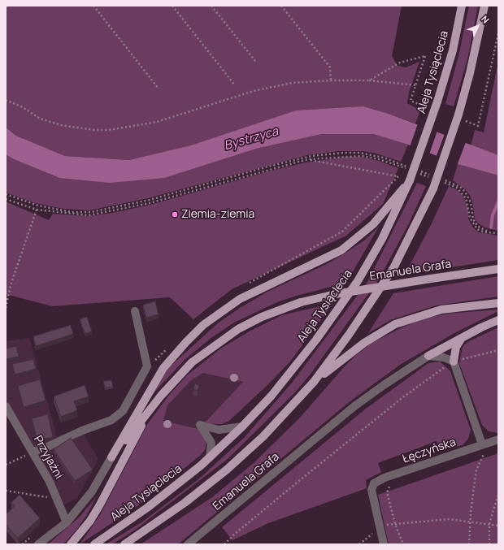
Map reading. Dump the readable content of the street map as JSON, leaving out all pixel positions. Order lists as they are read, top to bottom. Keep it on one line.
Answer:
{"streets":{"main road":["Aleja Tysiąclecia","Emanuela Grafa"],"street":["Łęczyńska","Przyjaźni"]},"water":["Bystrzyca"],"places":["Ziemia-ziemia"],"north":"top right"}
